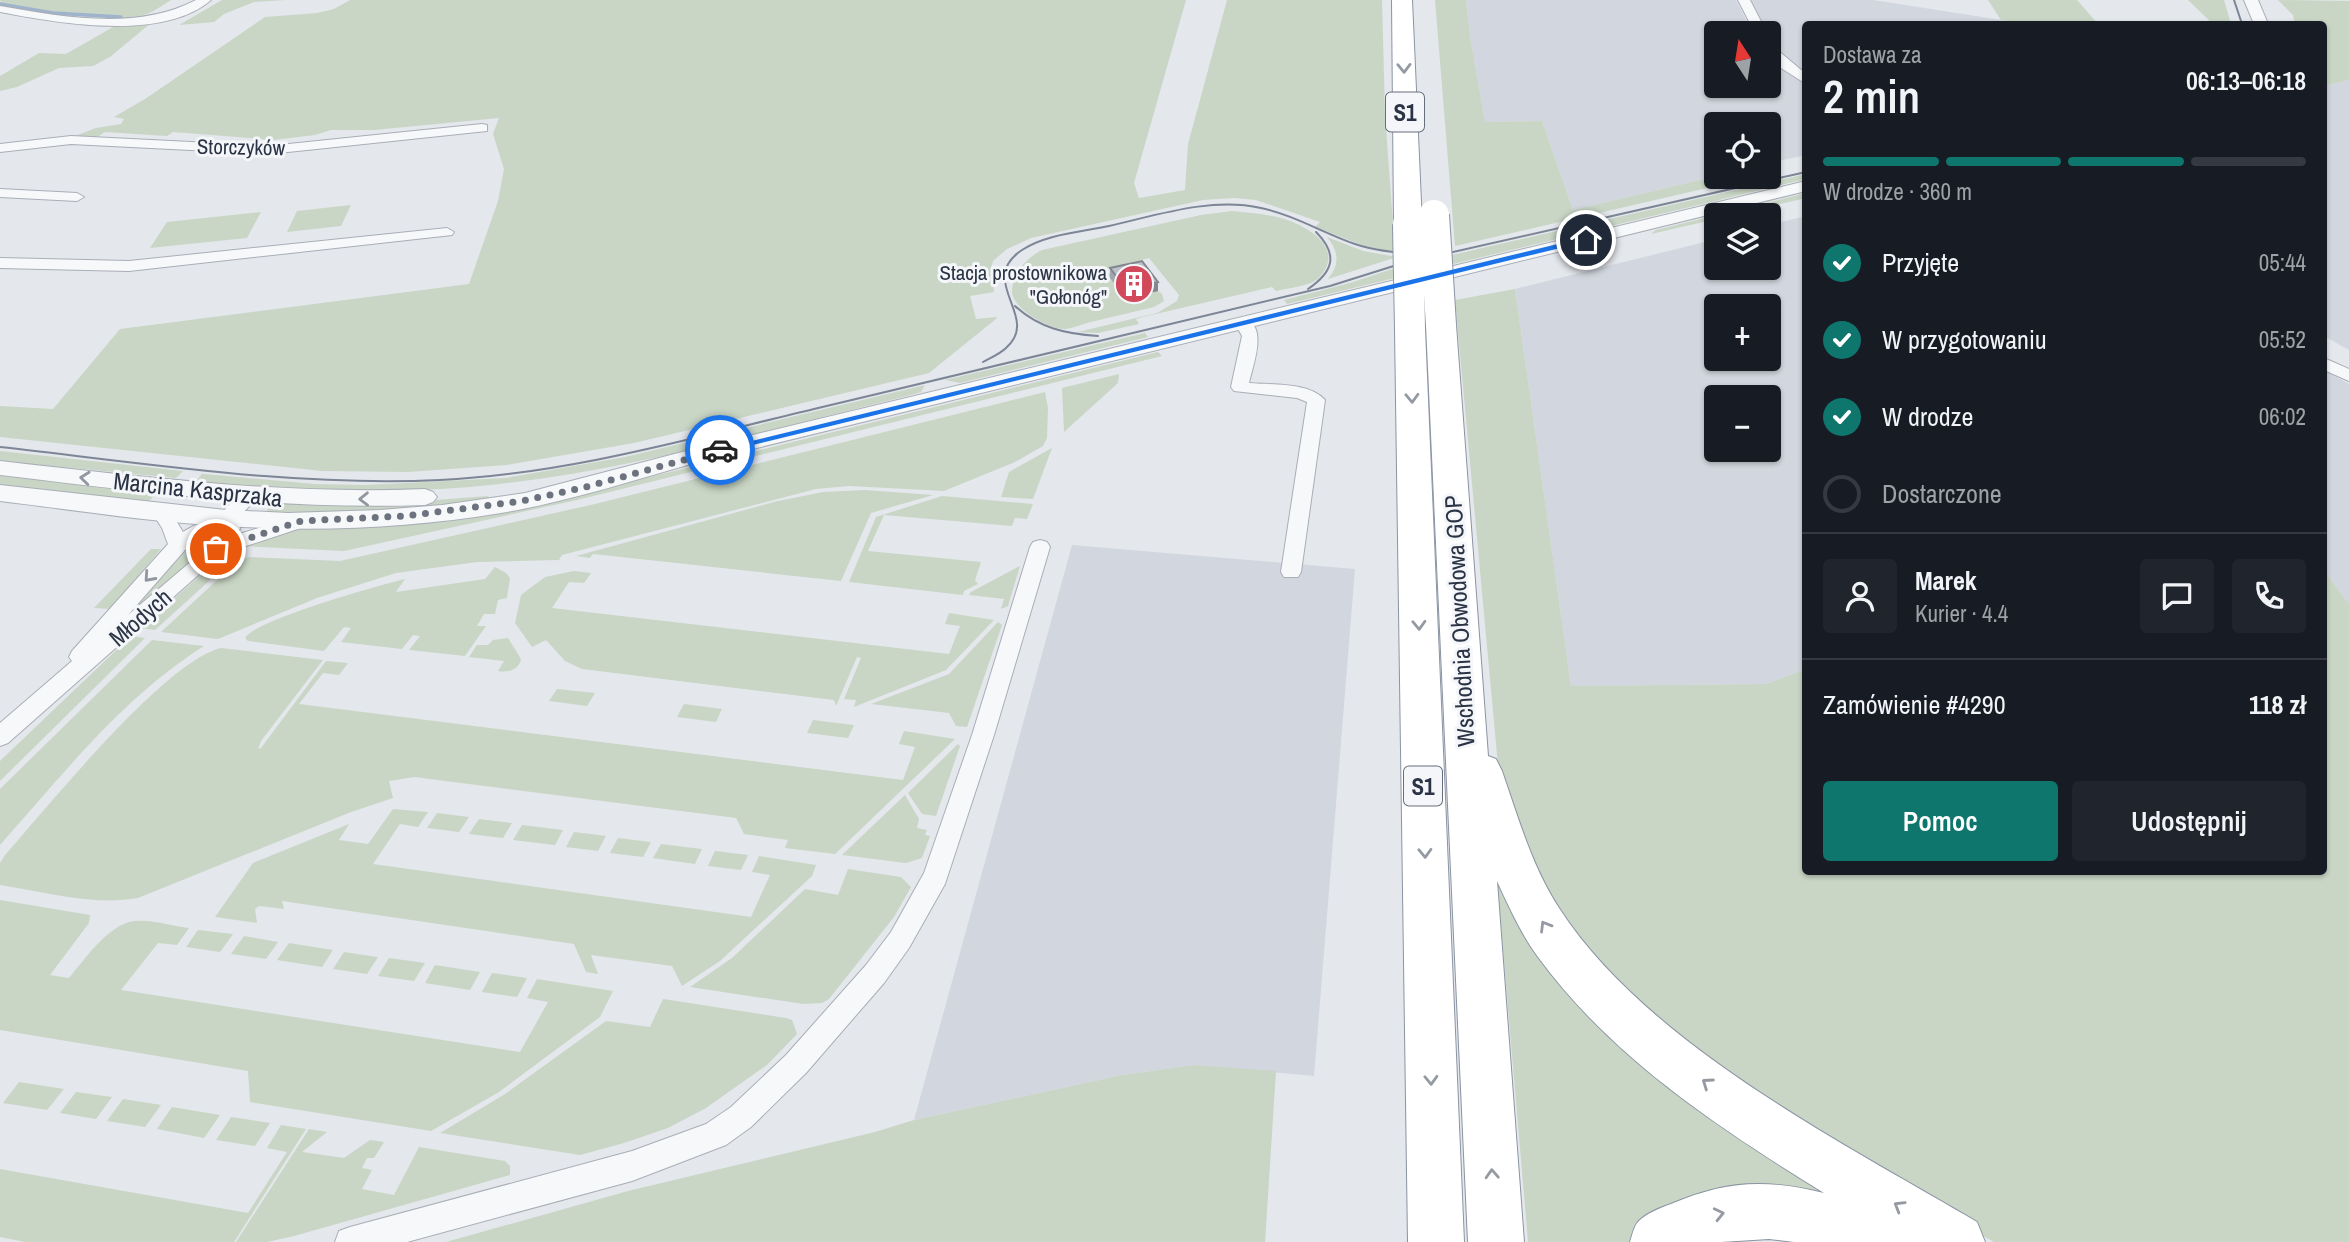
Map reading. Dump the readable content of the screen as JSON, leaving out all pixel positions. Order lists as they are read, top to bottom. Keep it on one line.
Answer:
{"streets":{"highway":["S1","Wschodnia Obwodowa GOP"],"street":["Storczyków","Marcina Kasprzaka","Młodych"]},"crossings":[["Marcina Kasprzaka","Młodych"]],"places":{"building":["Stacja prostownikowa \"Gołonóg\""]},"north":"top","page":{"map_buttons":["+","−"],"heading":["2 min","Dostawa za","06:13–06:18"],"panel":["Marek","Kurier · 4.4","Zamówienie #4290","118 zł"],"bar":"W drodze · 360 m","list":[["Przyjęte","05:44"],["W przygotowaniu","05:52"],["W drodze","06:02"],"Dostarczone"],"buttons":["Pomoc","Udostępnij"]}}
